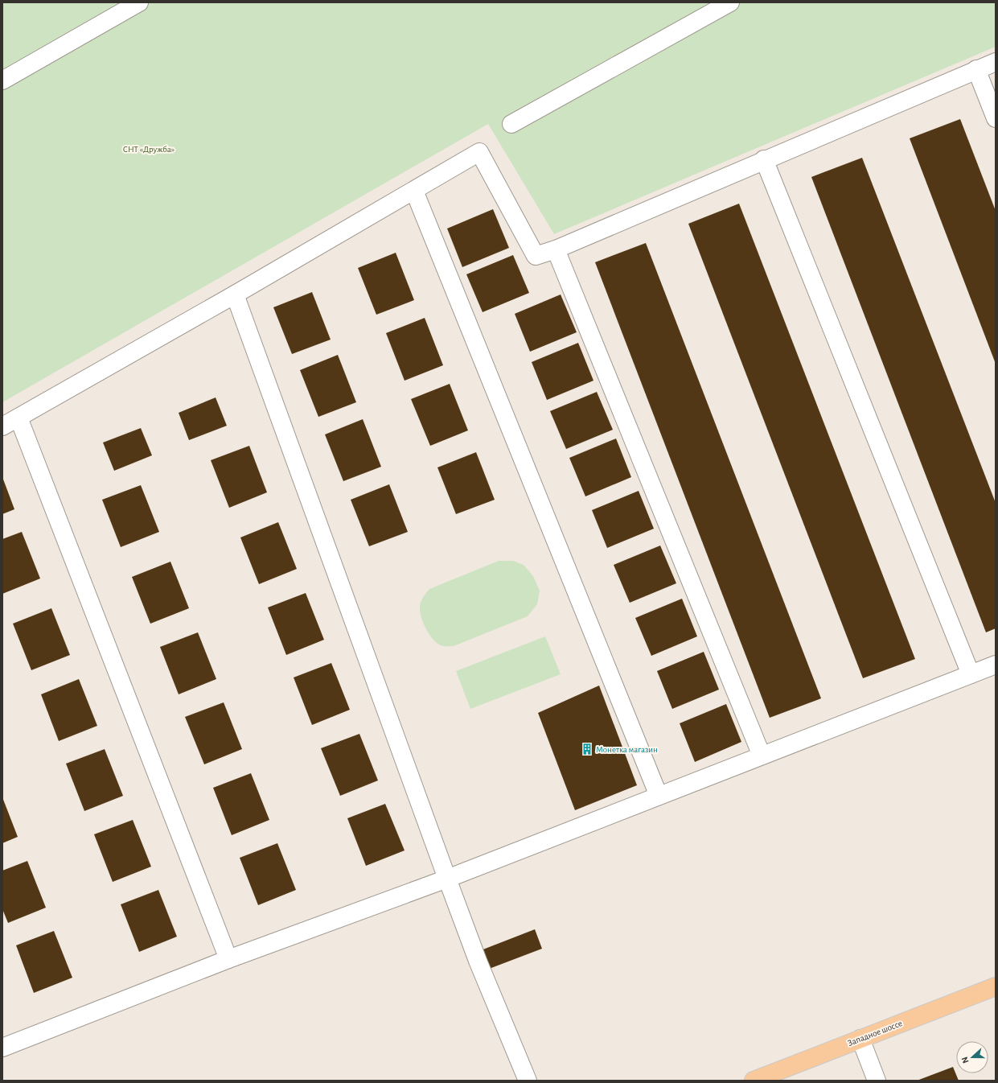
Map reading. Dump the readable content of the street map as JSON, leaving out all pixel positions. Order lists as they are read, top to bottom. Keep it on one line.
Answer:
{"streets":{"main road":["Западное шоссе"]},"parks":["СНТ «Дружба»"],"places":{"building":["Монетка магазин"]},"north":"left"}
